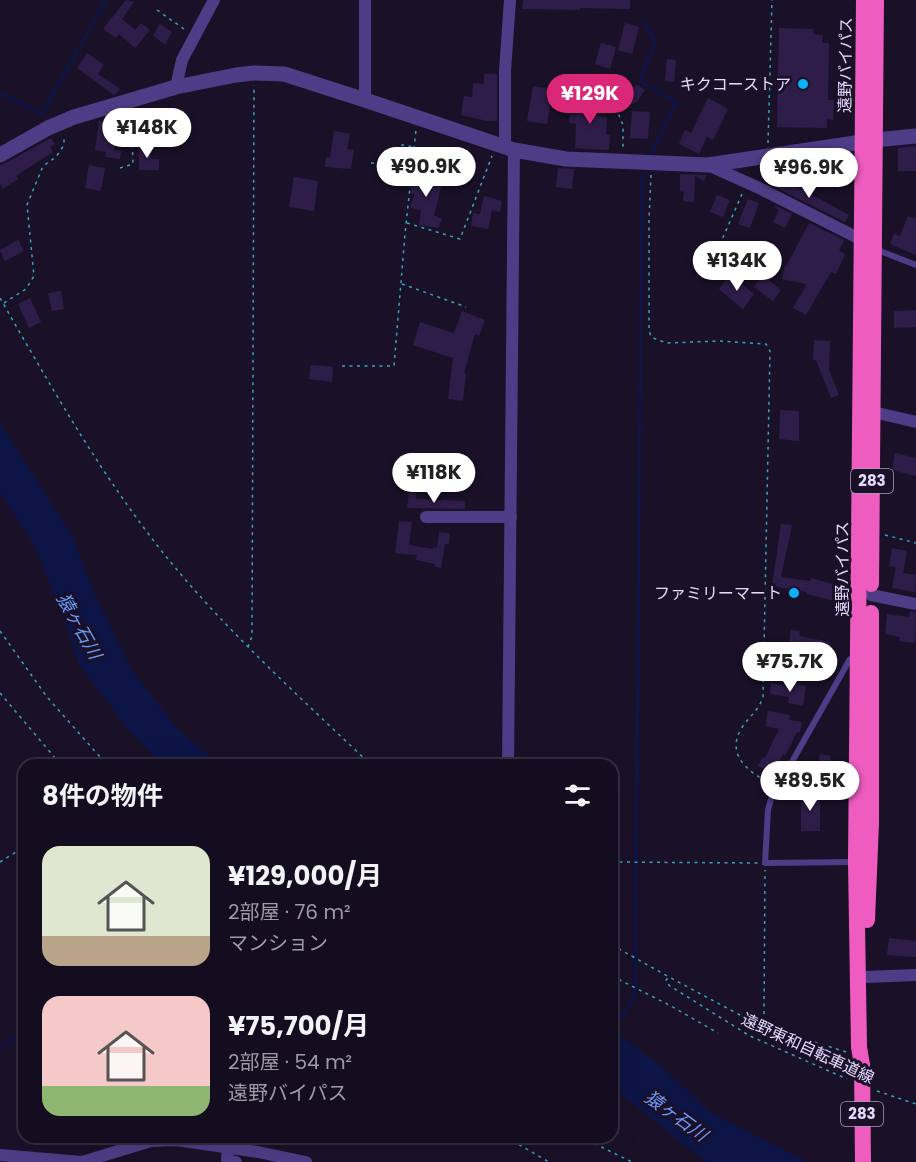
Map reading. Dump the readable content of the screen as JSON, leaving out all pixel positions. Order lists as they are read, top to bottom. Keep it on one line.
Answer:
{"streets":{"highway":["遠野バイパス","283"],"path":["遠野東和自転車道線"]},"crossings":[["遠野バイパス","遠野東和自転車道線"]],"water":["猿ヶ石川"],"places":["キクコーストア","ファミリーマート"],"page":{"price":["¥129K","¥148K","¥90.9K","¥96.9K","¥134K","¥118K","¥75.7K","¥89.5K"],"heading":"8件の物件","list":[{"name":"¥129,000/月","note":"2部屋 · 76 m² · マンション"},{"name":"¥75,700/月","note":"2部屋 · 54 m² · 遠野バイパス"}]}}
